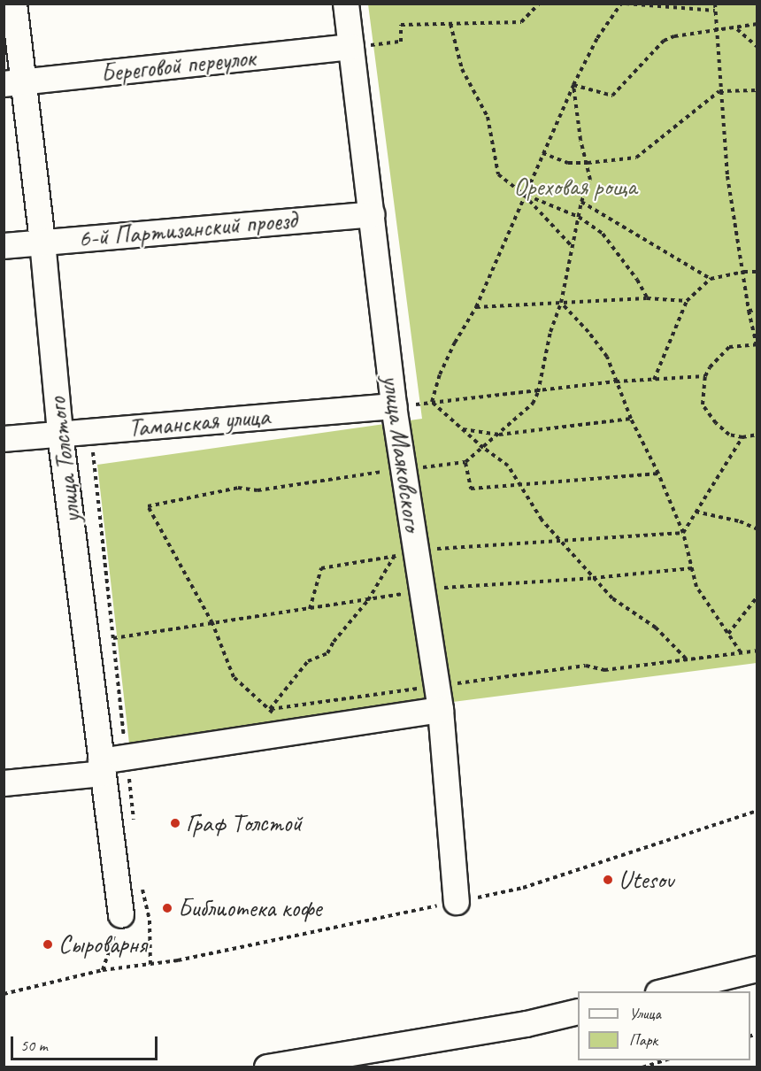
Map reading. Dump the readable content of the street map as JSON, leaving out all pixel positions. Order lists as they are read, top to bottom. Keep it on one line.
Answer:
{"streets":{"street":["Береговой переулок","6-й Партизанский проезд","Таманская улица","улица Маяковского","улица Толстого"]},"crossings":[["Береговой переулок","улица Маяковского"],["Береговой переулок","улица Толстого"],["6-й Партизанский проезд","улица Маяковского"],["6-й Партизанский проезд","улица Толстого"],["Таманская улица","улица Маяковского"],["Таманская улица","улица Толстого"]],"parks":["Ореховая роща"],"places":["Граф Толстой","Utesov","Библиотека кофе","Сыроварня"],"legend":["Улица","Парк"],"scale_bar":"50 m"}
